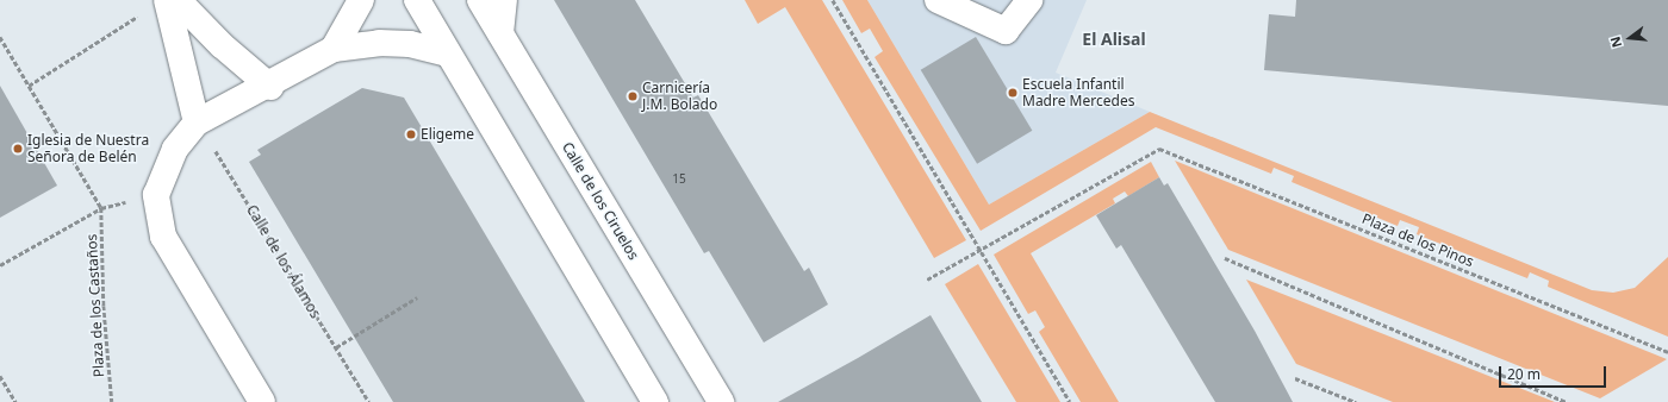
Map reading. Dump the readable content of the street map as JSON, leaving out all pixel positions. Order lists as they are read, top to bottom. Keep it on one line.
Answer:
{"streets":{"street":["Calle de los Ciruelos"],"path":["Plaza de los Pinos","Calle de los Álamos","Plaza de los Castaños"]},"districts":["El Alisal"],"places":["Escuela Infantil Madre Mercedes","Carnicería J.M. Bolado","Eligeme","Iglesia de Nuestra Señora de Belén"],"house_numbers":["15"],"scale_bar":"20 m","north":"left"}
